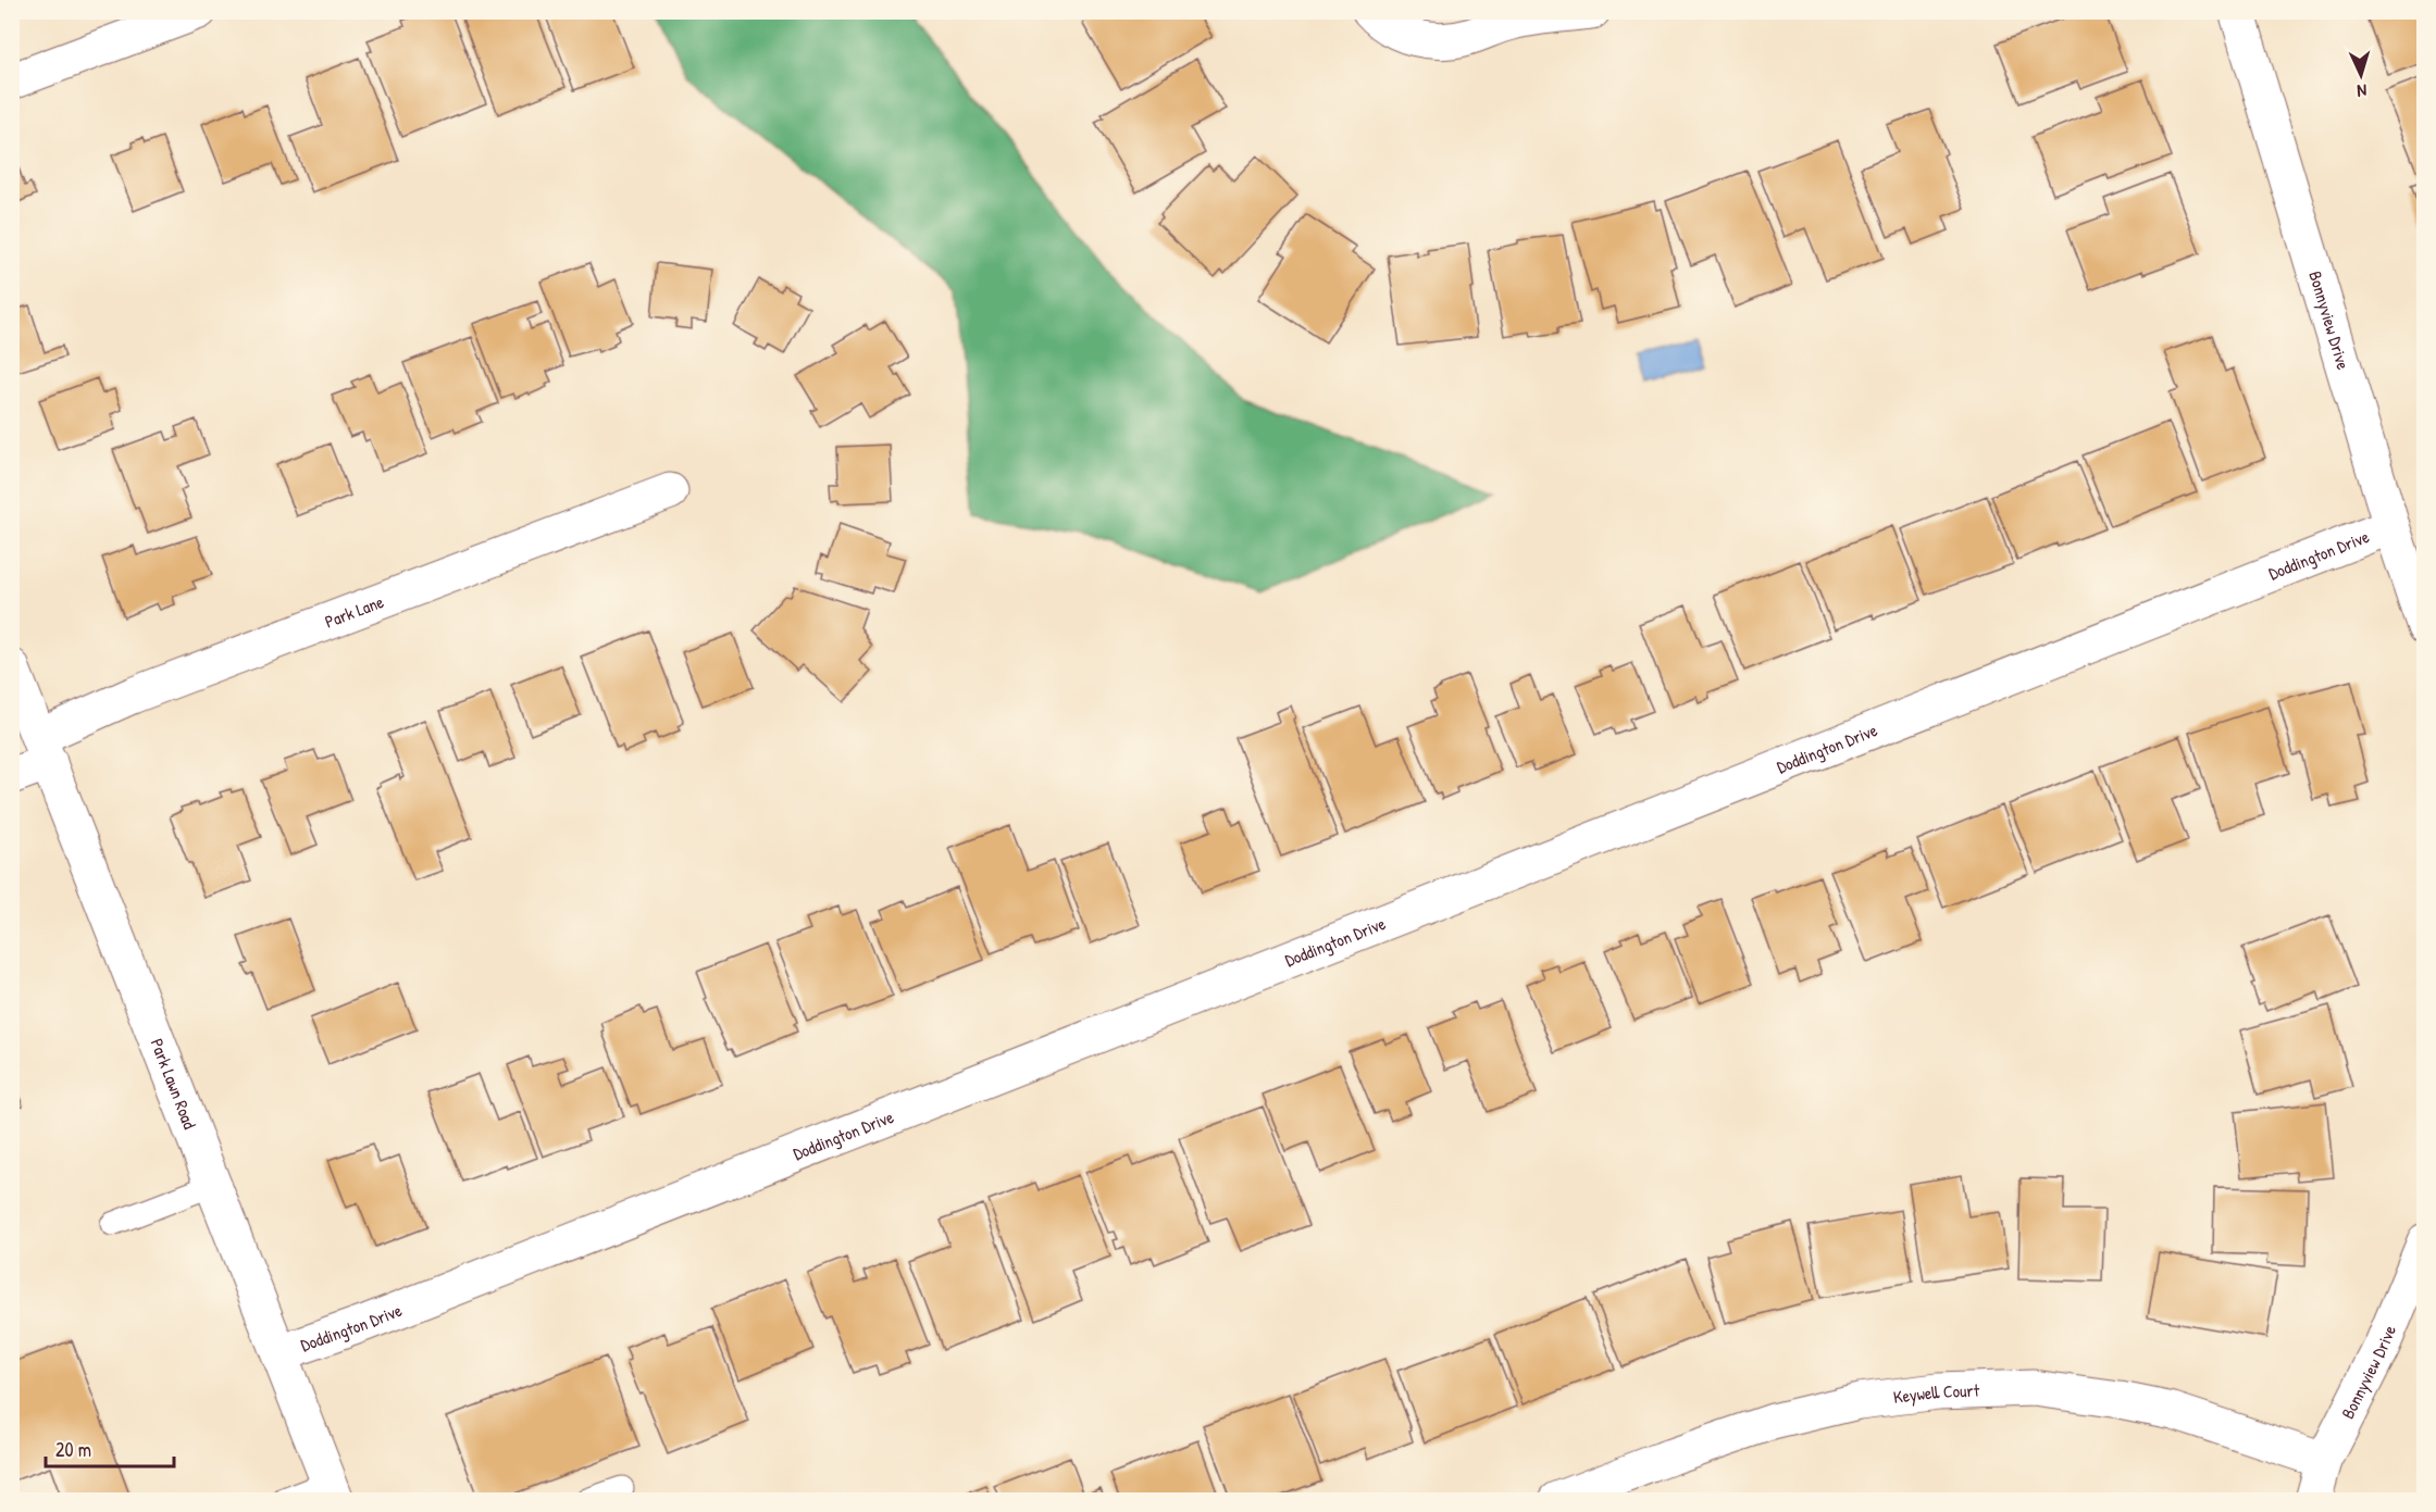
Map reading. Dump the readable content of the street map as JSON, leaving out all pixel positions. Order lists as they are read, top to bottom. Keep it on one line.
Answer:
{"streets":{"street":["Bonnyview Drive","Doddington Drive","Park Lane","Park Lawn Road","Keywell Court"]},"crossings":[["Bonnyview Drive","Doddington Drive"],["Bonnyview Drive","Keywell Court"],["Doddington Drive","Park Lawn Road"],["Park Lane","Park Lawn Road"]],"scale_bar":"20 m","north":"bottom"}
